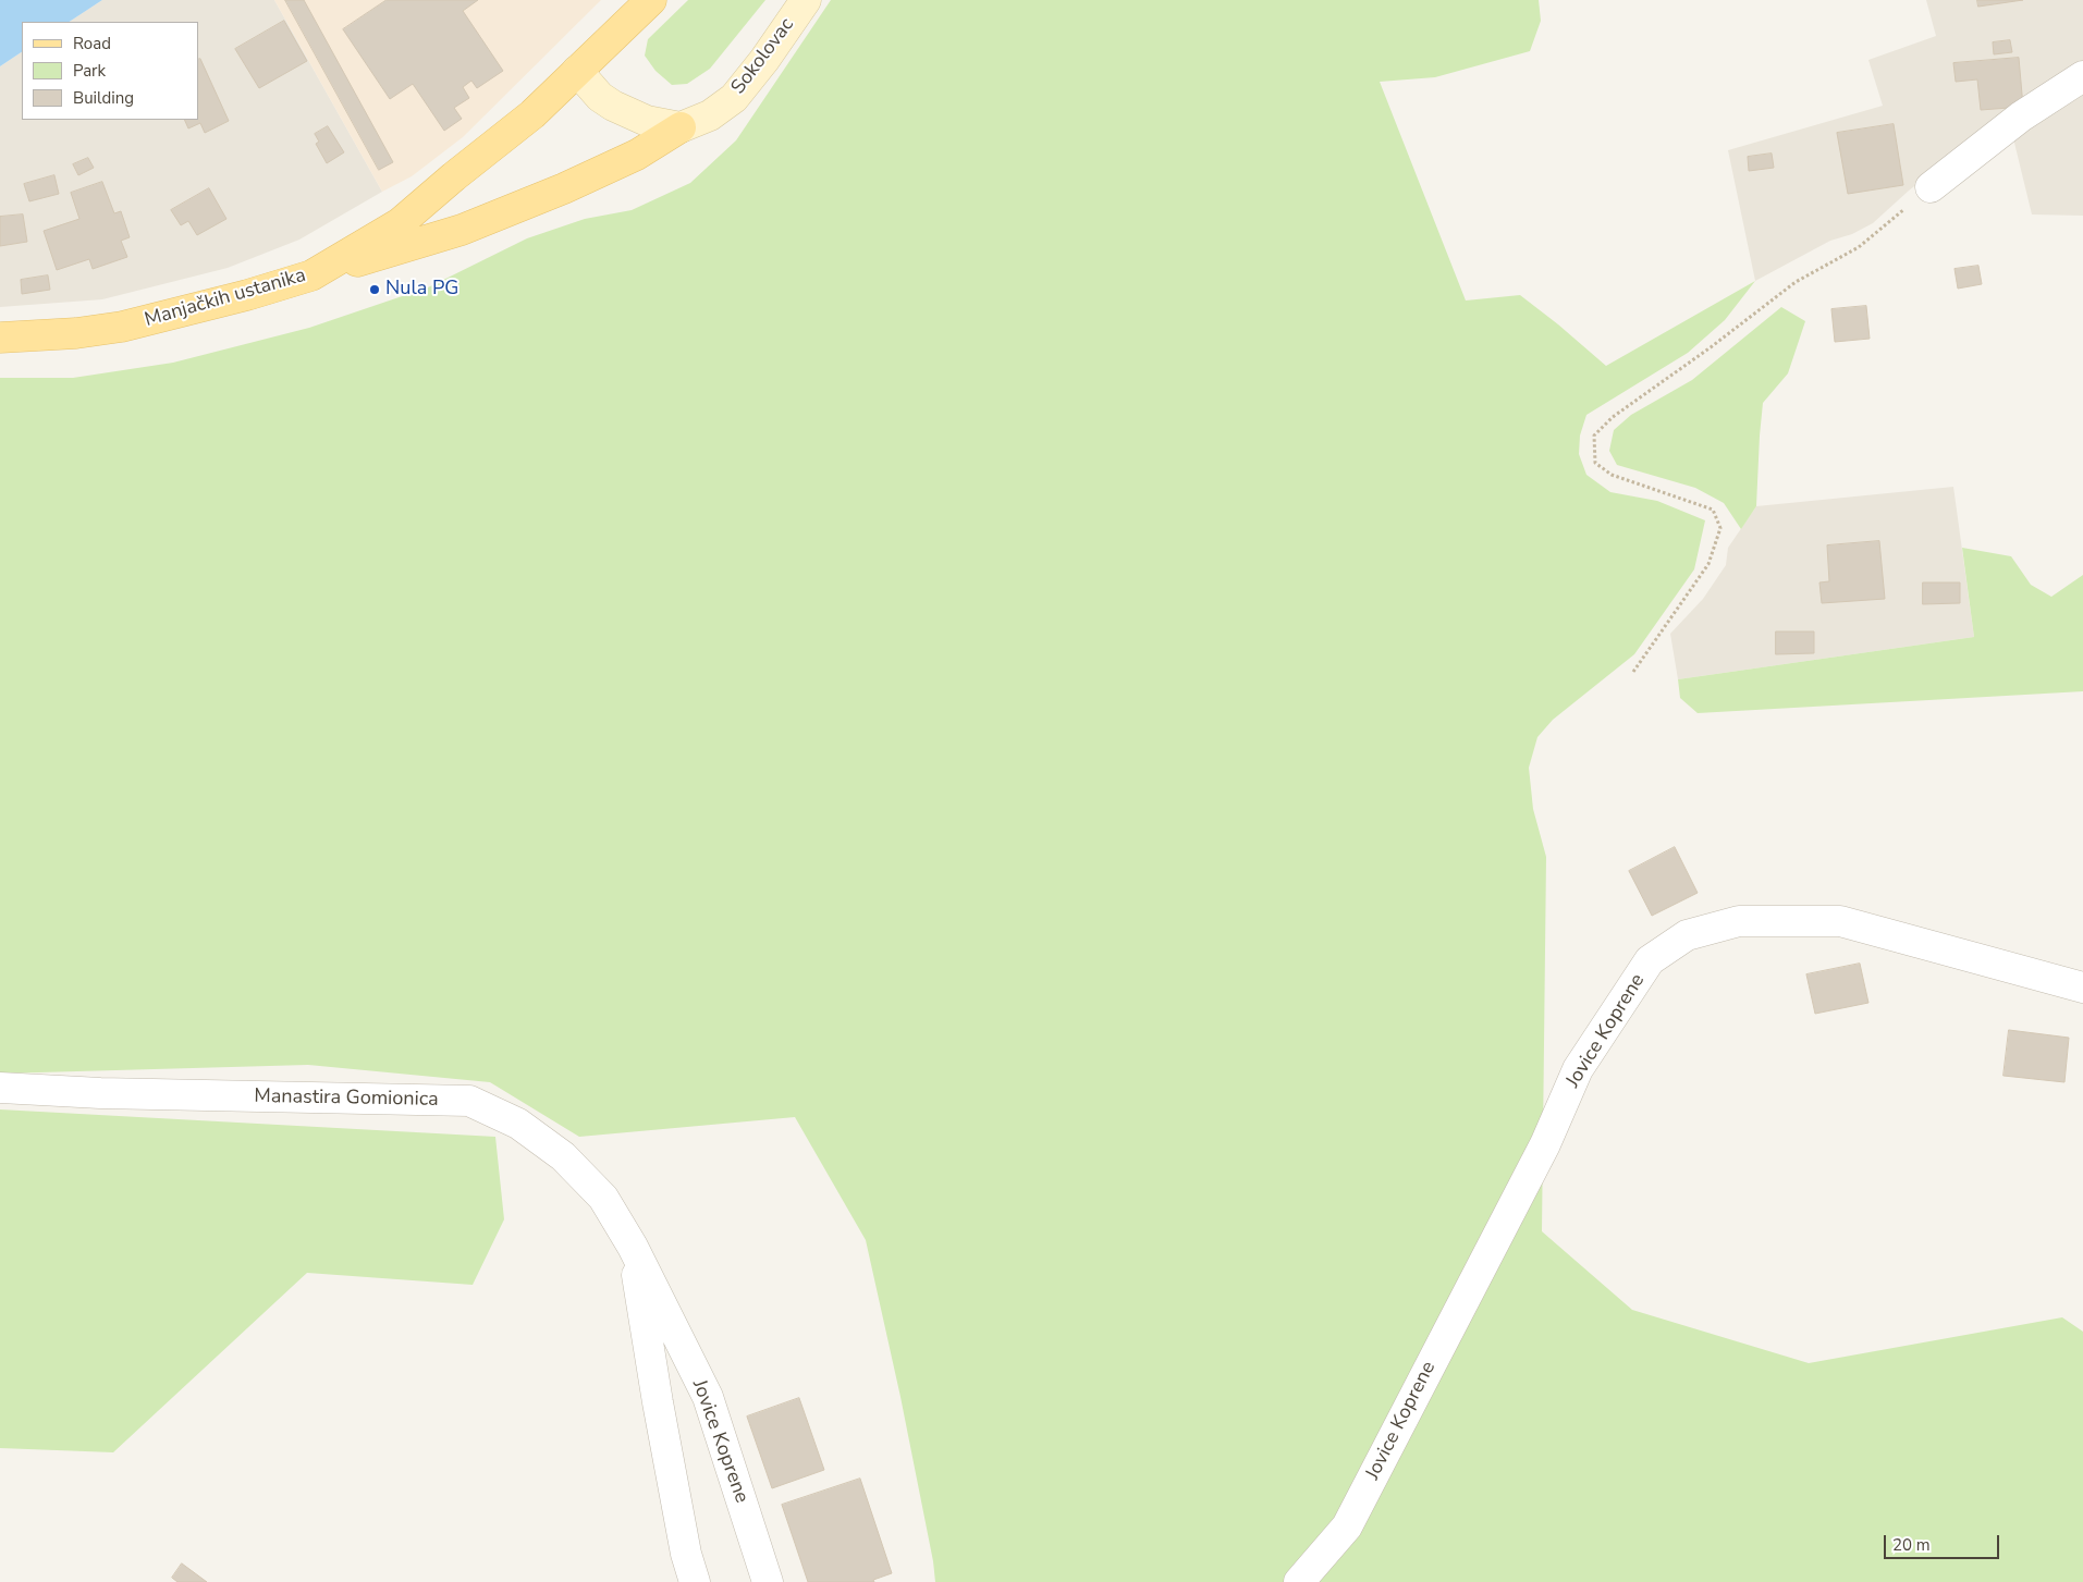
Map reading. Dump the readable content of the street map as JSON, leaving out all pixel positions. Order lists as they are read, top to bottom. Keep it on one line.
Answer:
{"streets":{"main road":["Sokolovac","Manjačkih ustanika"],"street":["Jovice Koprene","Manastira Gomionica"]},"crossings":[["Jovice Koprene","Manastira Gomionica"]],"places":["Nula PG"],"legend":["Road","Park","Building"],"scale_bar":"20 m"}
